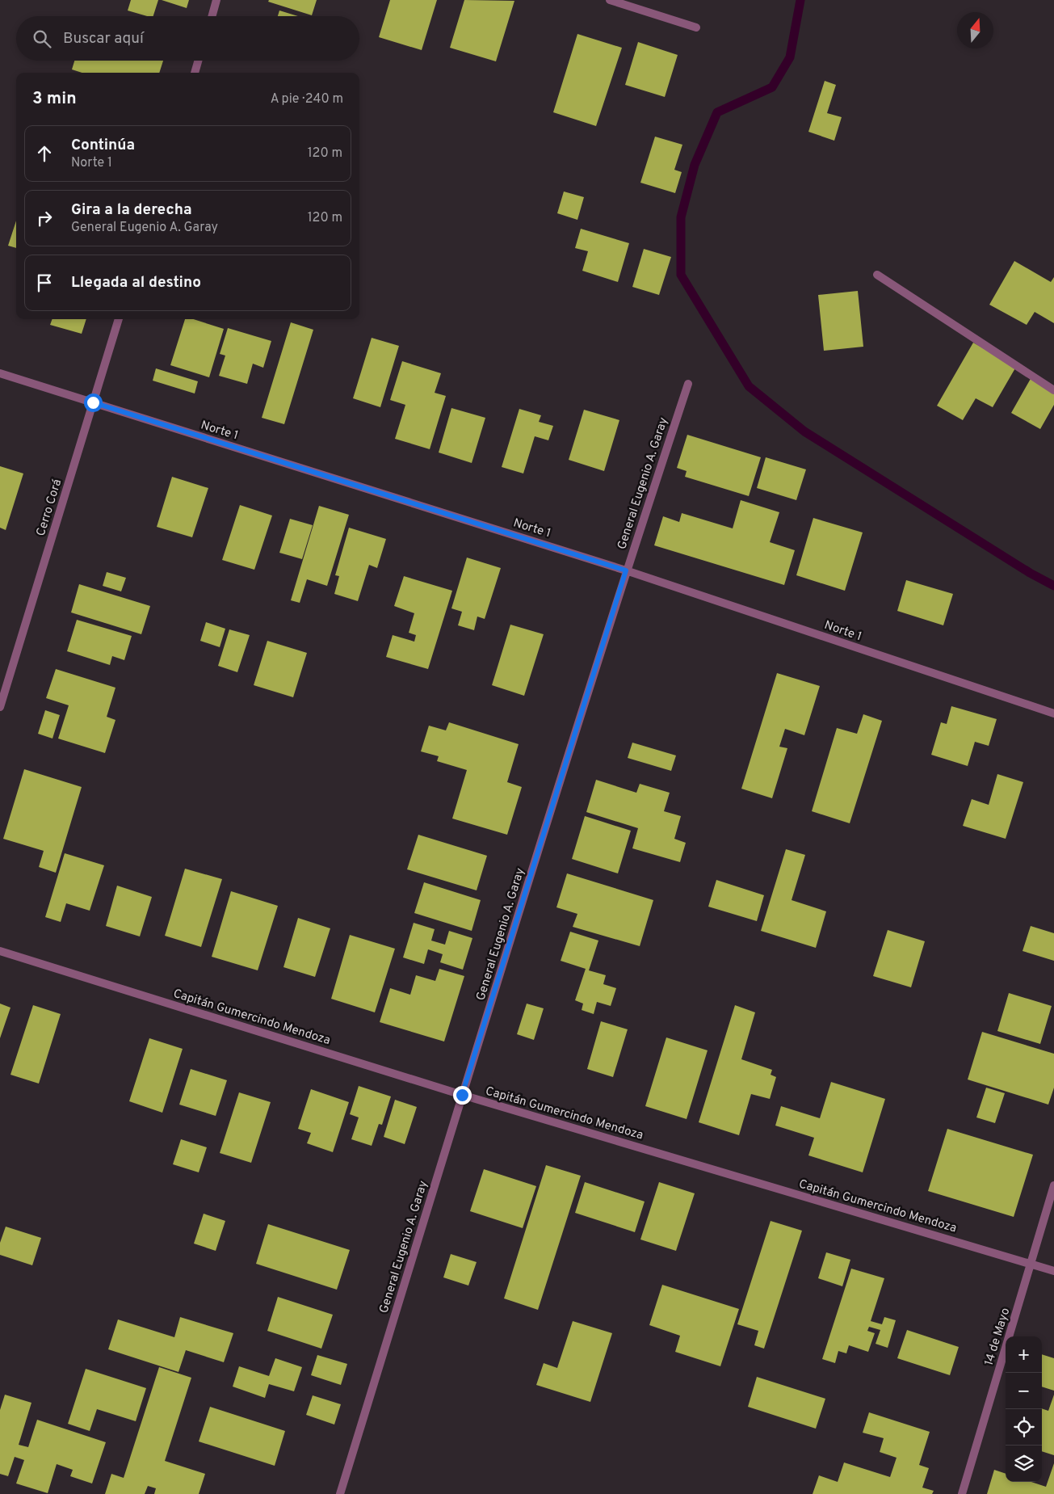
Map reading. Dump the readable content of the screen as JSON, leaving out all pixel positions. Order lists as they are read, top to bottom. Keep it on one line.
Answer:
{"streets":{"street":["Norte 1","General Eugenio A. Garay","Cerro Corá","Capitán Gumercindo Mendoza","14 de Mayo"]},"crossings":[["Norte 1","General Eugenio A. Garay"],["Norte 1","Cerro Corá"],["General Eugenio A. Garay","Capitán Gumercindo Mendoza"],["Capitán Gumercindo Mendoza","14 de Mayo"]],"north":"top","page":{"search":"Buscar aquí","heading":["3 min","A pie · 240 m"],"list":[["Continúa","Norte 1","120 m"],["Gira a la derecha","General Eugenio A. Garay","120 m"],"Llegada al destino"],"map_buttons":["+","−"]}}
